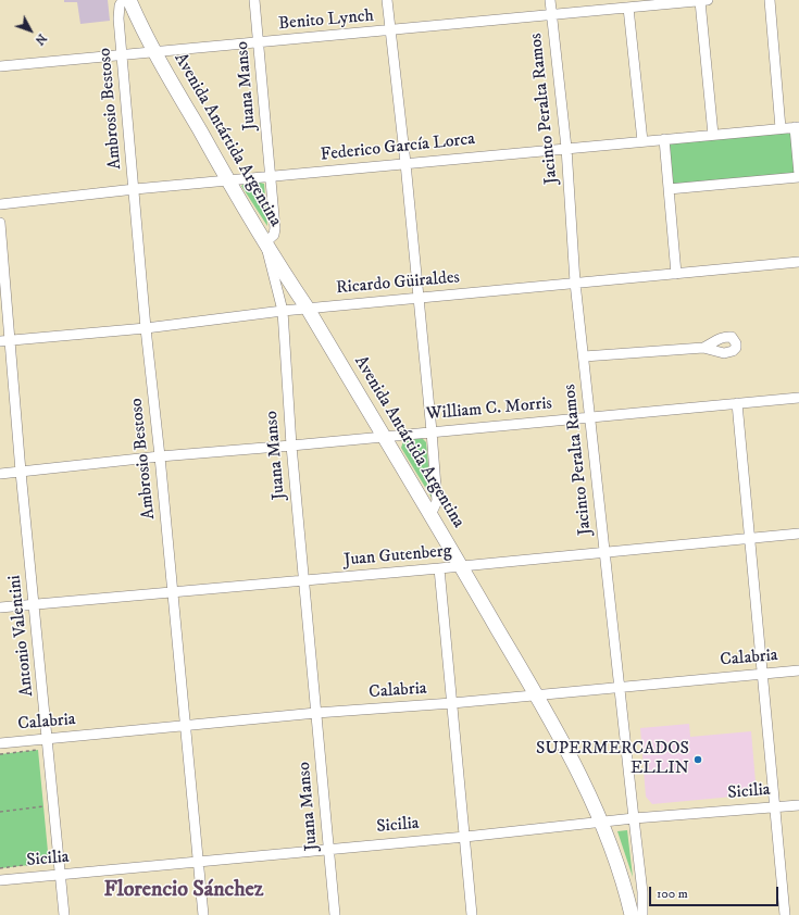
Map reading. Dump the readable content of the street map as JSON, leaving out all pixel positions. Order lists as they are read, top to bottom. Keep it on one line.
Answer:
{"streets":{"main road":["Avenida Antártida Argentina"],"street":["Benito Lynch","Juana Manso","Ambrosio Bestoso","Jacinto Peralta Ramos","Federico García Lorca","Ricardo Güiraldes","William C. Morris","Juan Gutenberg","Antonio Valentini","Calabria","Sicilia"]},"crossings":[["Benito Lynch","Juana Manso"],["Benito Lynch","Ambrosio Bestoso"],["Benito Lynch","Jacinto Peralta Ramos"],["Benito Lynch","Avenida Antártida Argentina"],["Juana Manso","Avenida Antártida Argentina"],["Juana Manso","Federico García Lorca"],["Juana Manso","Ricardo Güiraldes"],["Juana Manso","William C. Morris"],["Juana Manso","Juan Gutenberg"],["Juana Manso","Calabria"],["Juana Manso","Sicilia"],["Ambrosio Bestoso","Federico García Lorca"],["Ambrosio Bestoso","Ricardo Güiraldes"],["Ambrosio Bestoso","William C. Morris"],["Ambrosio Bestoso","Juan Gutenberg"],["Ambrosio Bestoso","Calabria"],["Ambrosio Bestoso","Sicilia"],["Jacinto Peralta Ramos","Federico García Lorca"],["Jacinto Peralta Ramos","Ricardo Güiraldes"],["Jacinto Peralta Ramos","William C. Morris"],["Jacinto Peralta Ramos","Juan Gutenberg"],["Jacinto Peralta Ramos","Calabria"],["Jacinto Peralta Ramos","Sicilia"],["Avenida Antártida Argentina","Federico García Lorca"],["Avenida Antártida Argentina","Ricardo Güiraldes"],["Avenida Antártida Argentina","William C. Morris"],["Avenida Antártida Argentina","Juan Gutenberg"],["Avenida Antártida Argentina","Calabria"],["Avenida Antártida Argentina","Sicilia"],["Ricardo Güiraldes","Antonio Valentini"],["William C. Morris","Antonio Valentini"],["Juan Gutenberg","Antonio Valentini"],["Antonio Valentini","Calabria"],["Antonio Valentini","Sicilia"]],"districts":["Florencio Sánchez"],"places":["SUPERMERCADOS ELLIN"],"scale_bar":"100 m","north":"bottom right"}
